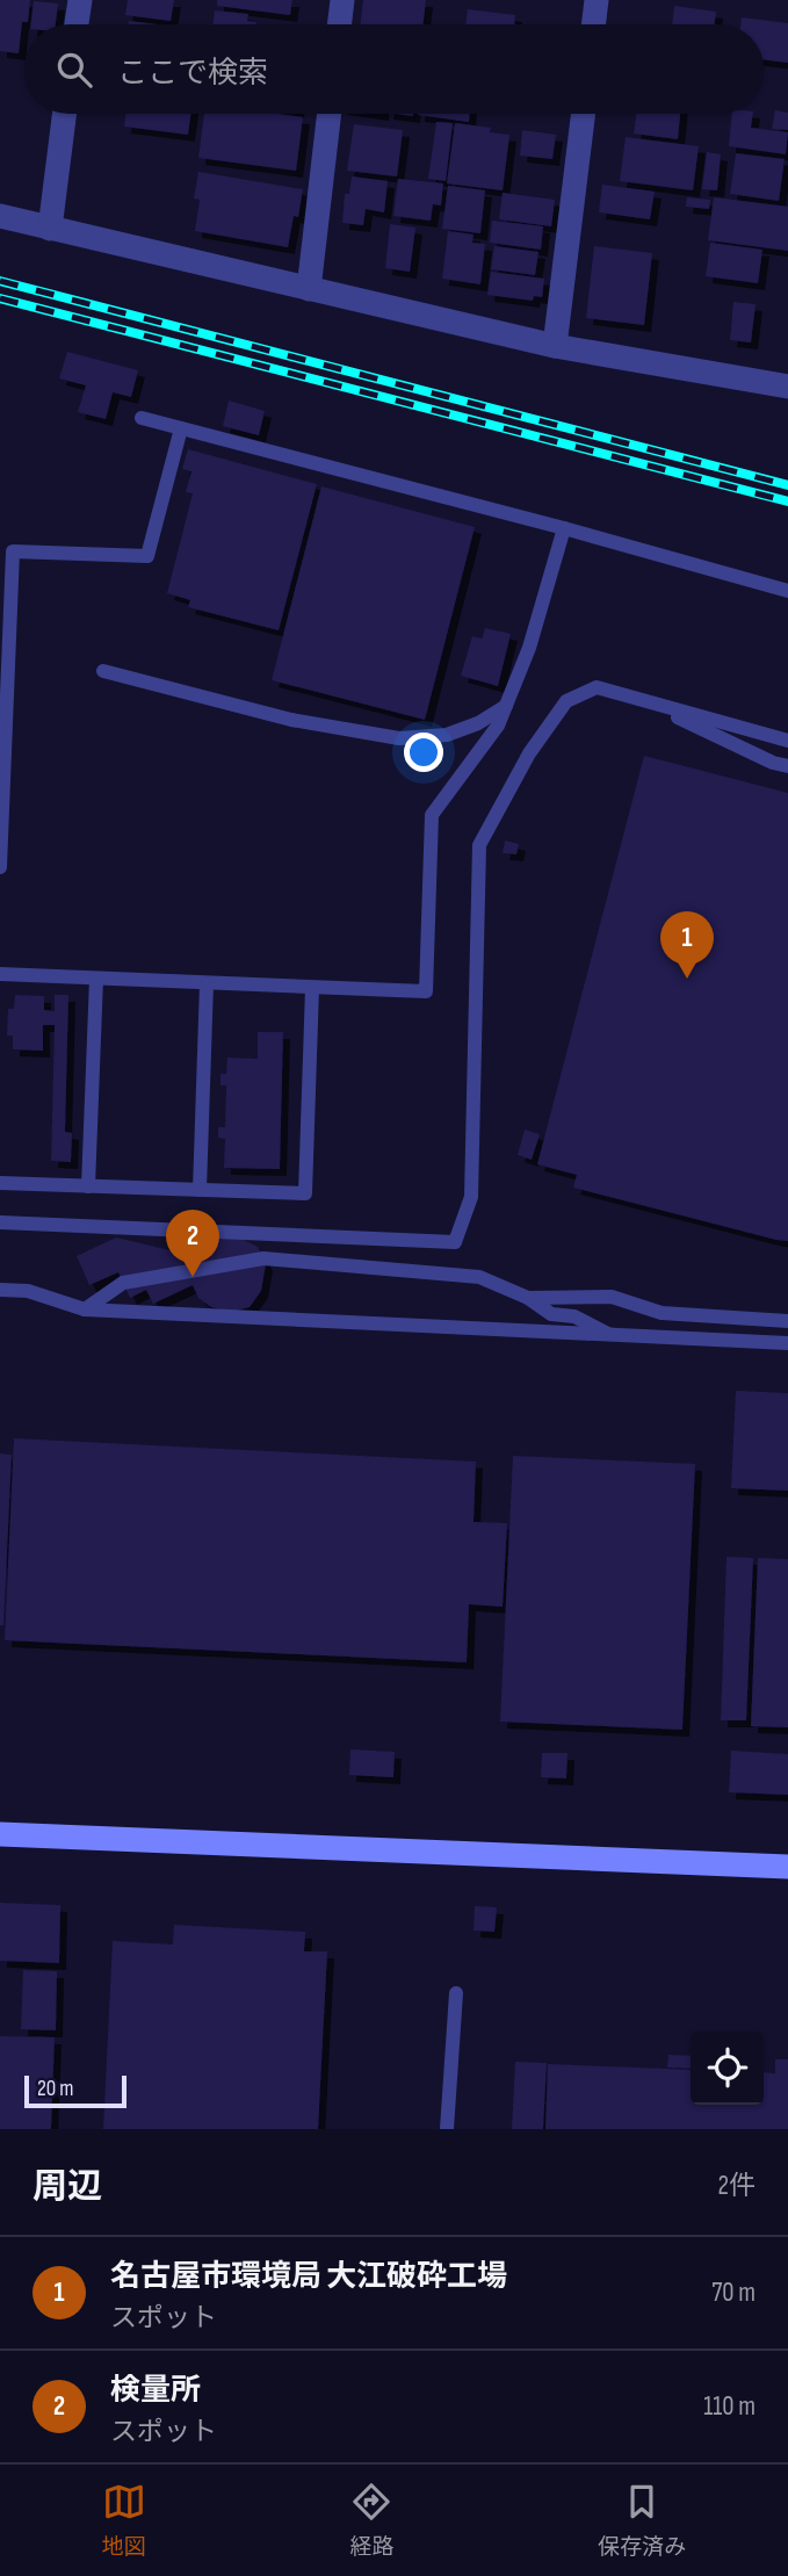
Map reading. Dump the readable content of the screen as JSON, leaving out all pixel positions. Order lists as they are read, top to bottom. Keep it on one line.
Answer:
{"scale_bar":"20 m","page":{"search":"ここで検索","pins":["1","2"],"scale":"20 m","heading":["周辺","2件"],"list":[{"mark":"1","name":"名古屋市環境局 大江破砕工場","note":"スポット","value":"70 m"},{"mark":"2","name":"検量所","note":"スポット","value":"110 m"}],"nav":["地図","経路","保存済み"]}}
